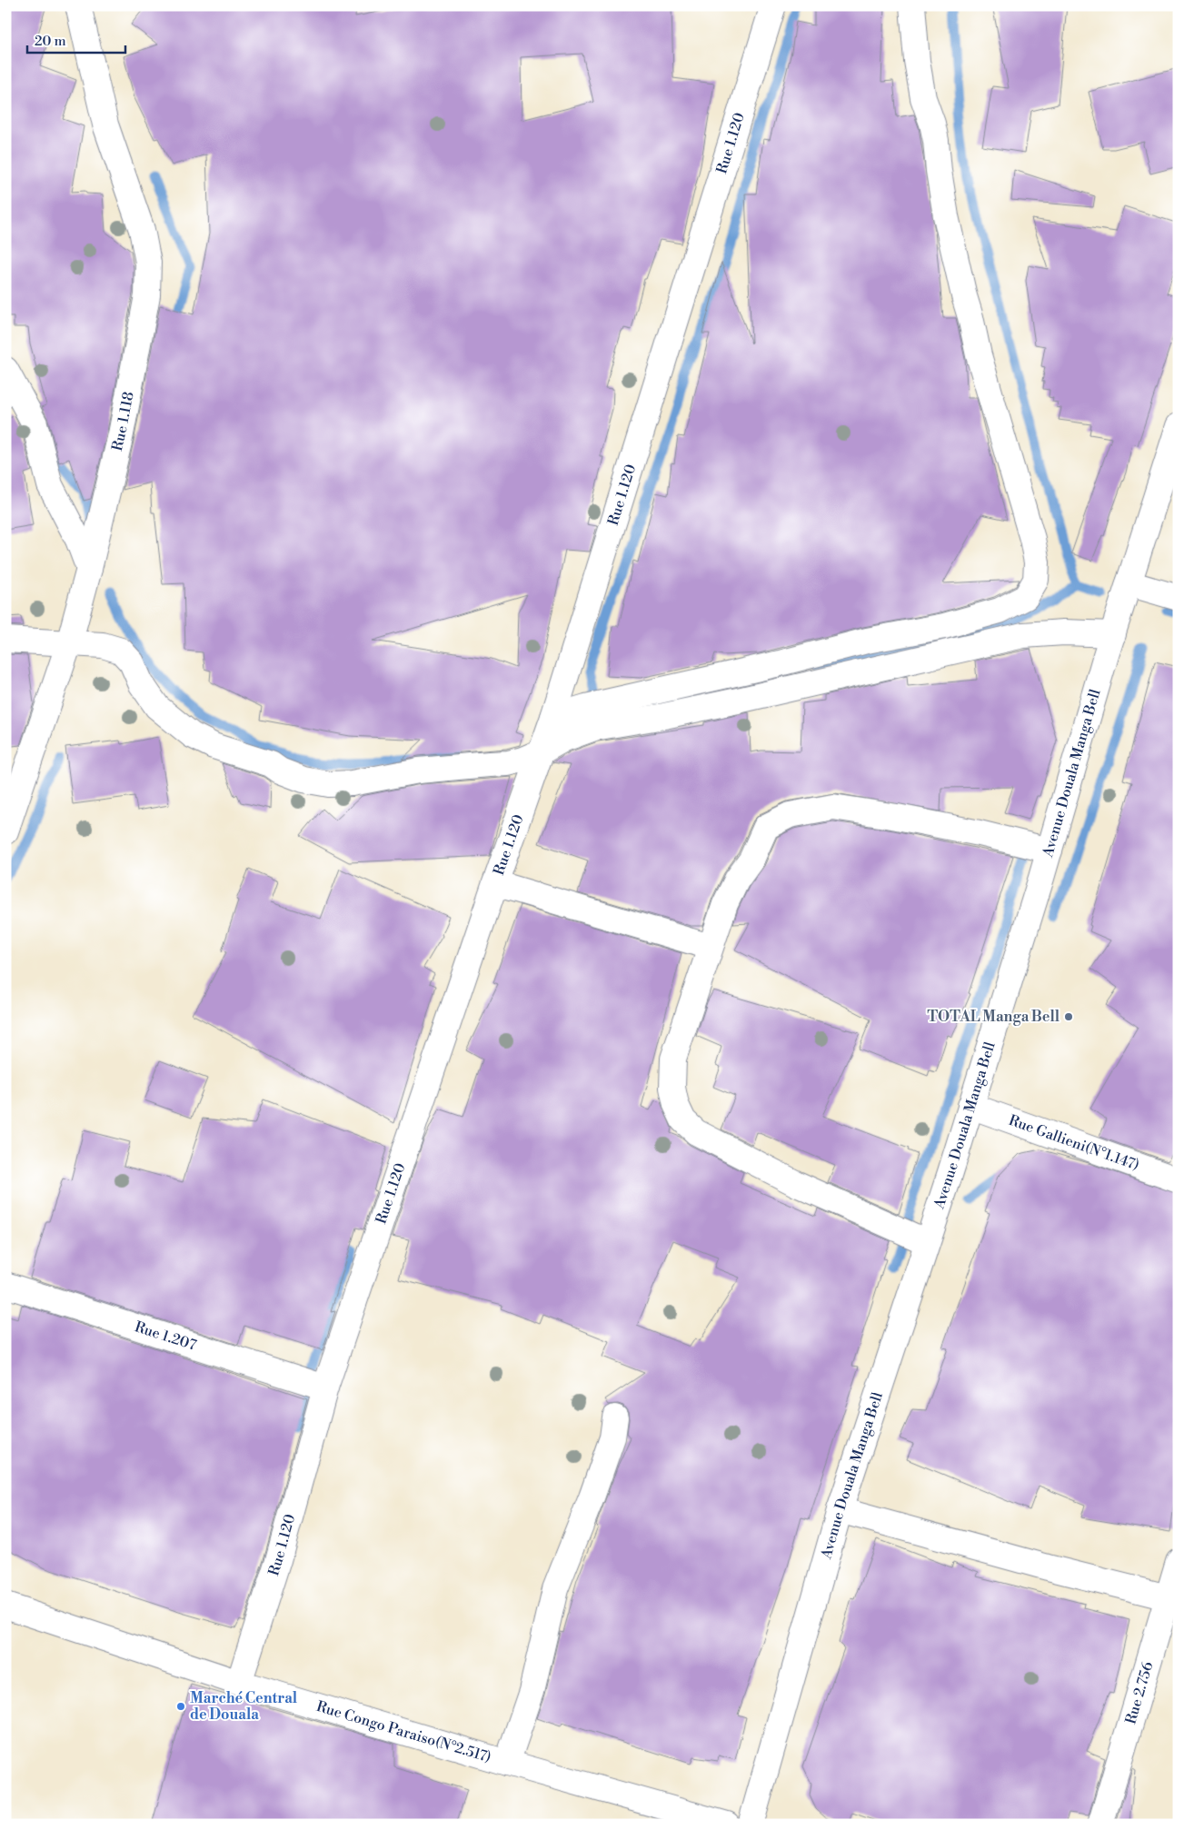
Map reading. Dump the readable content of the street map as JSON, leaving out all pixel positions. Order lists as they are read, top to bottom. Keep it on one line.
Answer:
{"streets":{"street":["Rue 1.120","Rue 1.118","Avenue Douala Manga Bell","Rue Gallieni(N°1.147)","Rue 1.207","Rue 2.756","Rue Congo Paraiso(N°2.517)"]},"crossings":[["Rue 1.120","Rue 1.207"],["Rue 1.120","Rue Congo Paraiso(N°2.517)"],["Avenue Douala Manga Bell","Rue Gallieni(N°1.147)"]],"places":["TOTAL Manga Bell","Marché Central de Douala"],"scale_bar":"20 m"}
